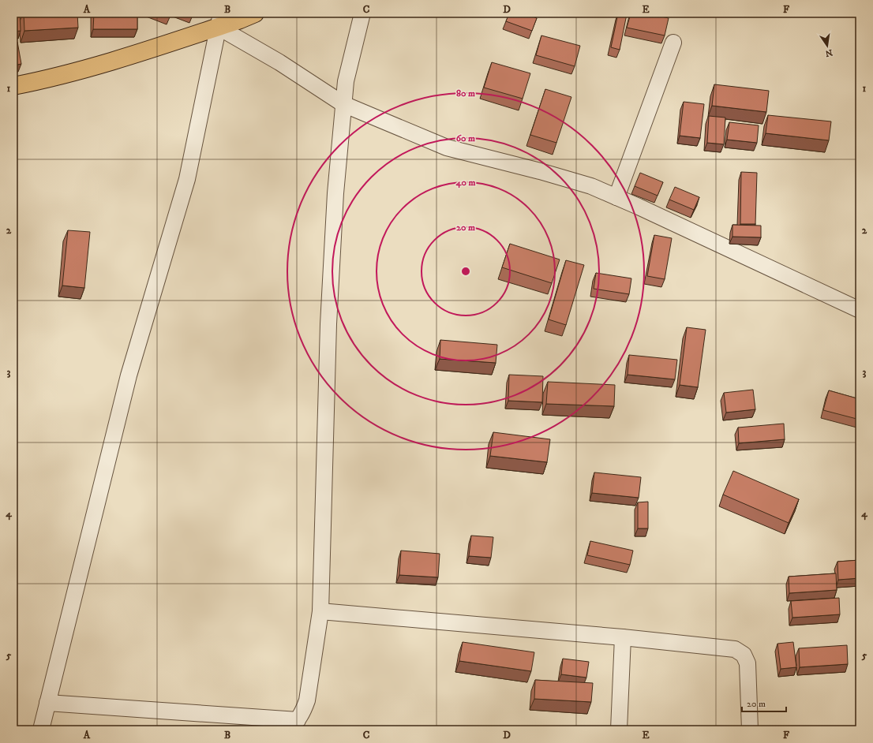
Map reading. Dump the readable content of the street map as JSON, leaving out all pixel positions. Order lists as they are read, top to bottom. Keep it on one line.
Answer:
{"scale_bar":"20 m","north":"bottom","grid":{"columns":["A","B","C","D","E","F"],"rows":["1","2","3","4","5"]},"rings":["80 m","60 m","40 m","20 m"]}
